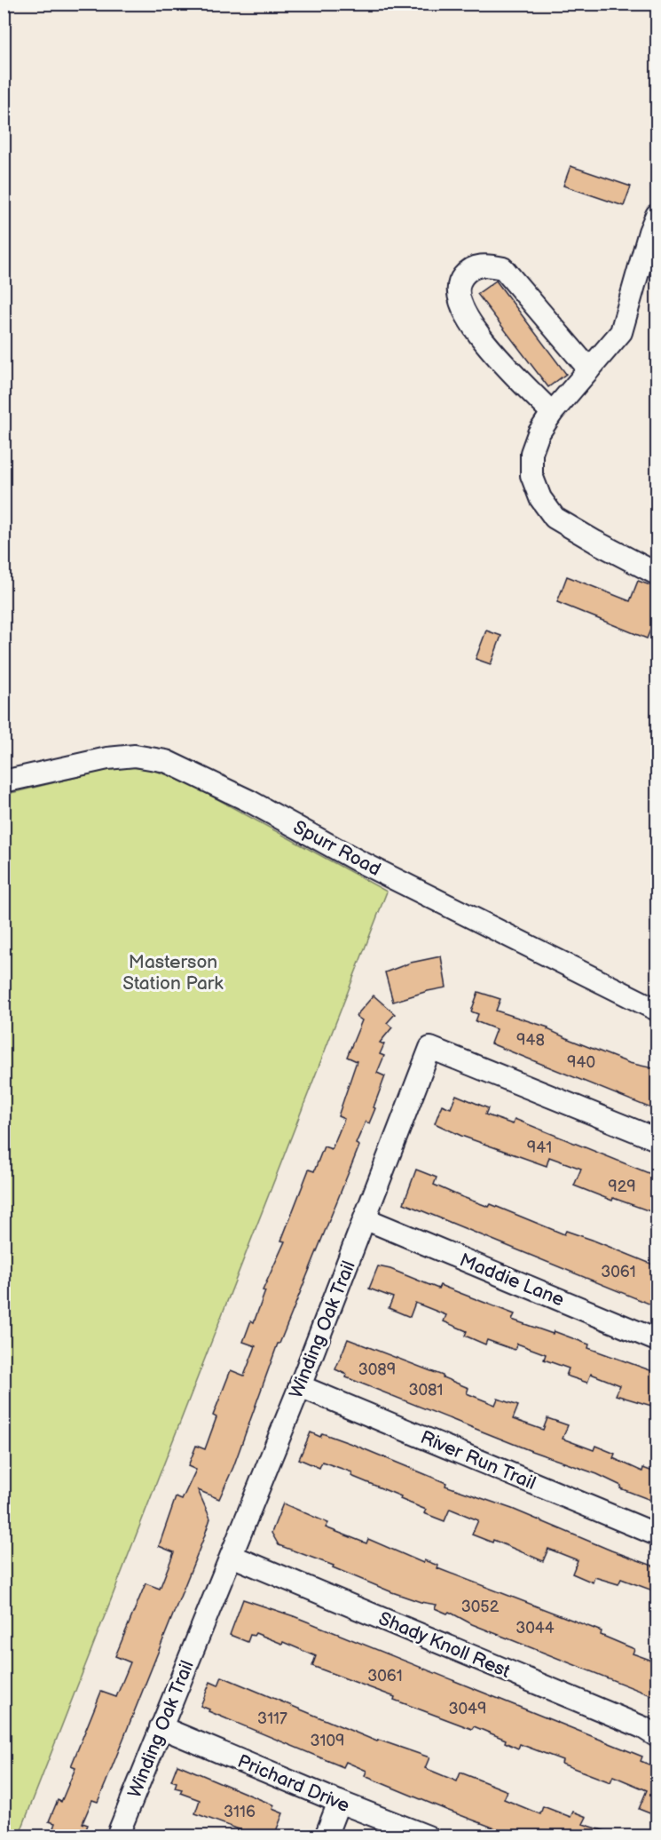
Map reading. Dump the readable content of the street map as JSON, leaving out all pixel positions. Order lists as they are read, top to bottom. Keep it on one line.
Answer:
{"streets":{"street":["Spurr Road","Maddie Lane","Winding Oak Trail","River Run Trail","Shady Knoll Rest","Prichard Drive"]},"crossings":[["Maddie Lane","Winding Oak Trail"],["Winding Oak Trail","River Run Trail"],["Winding Oak Trail","Shady Knoll Rest"],["Winding Oak Trail","Prichard Drive"]],"parks":["Masterson Station Park"],"house_numbers":["948","940","941","929","3061","3089","3081","3052","3044","3061","3049","3117","3109","3116"]}
